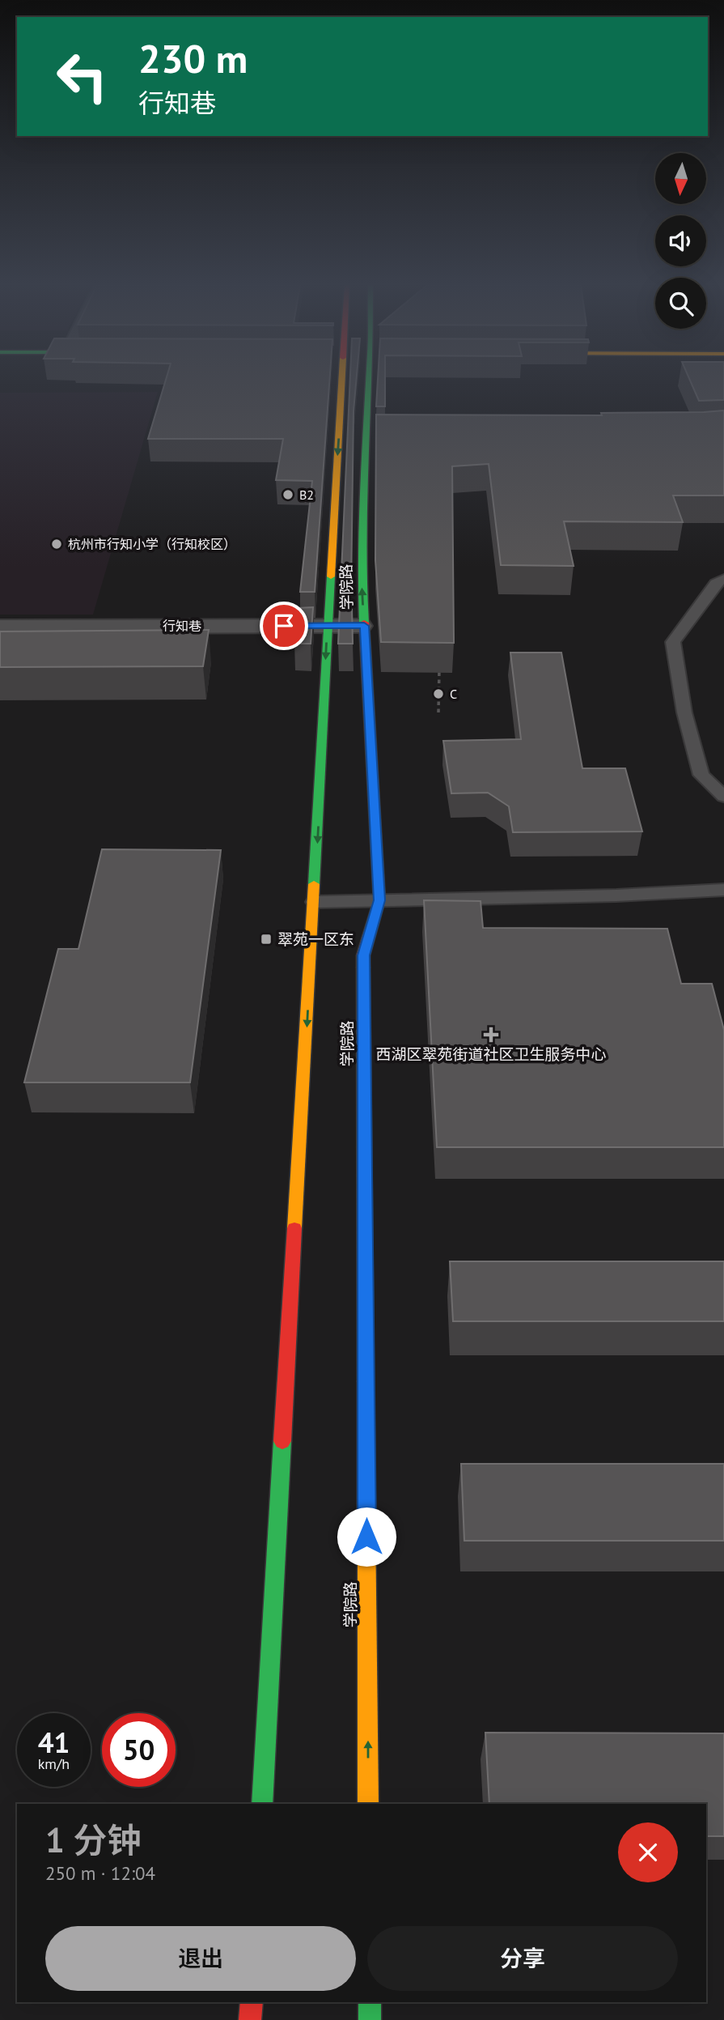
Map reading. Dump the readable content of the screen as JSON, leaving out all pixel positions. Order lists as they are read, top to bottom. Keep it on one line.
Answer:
{"streets":{"main road":["学院路"],"street":["行知巷"]},"crossings":[["学院路","行知巷"]],"places":{"other":["B2","杭州市行知小学（行知校区）","C"],"transit":["翠苑一区东"],"health":["西湖区翠苑街道社区卫生服务中心"]},"north":"bottom","page":{"turn":["230 m","行知巷"],"speed":"41 km/h","limit":"50","heading":["1 分钟","250 m · 12:04"],"buttons":["退出","分享"]}}
